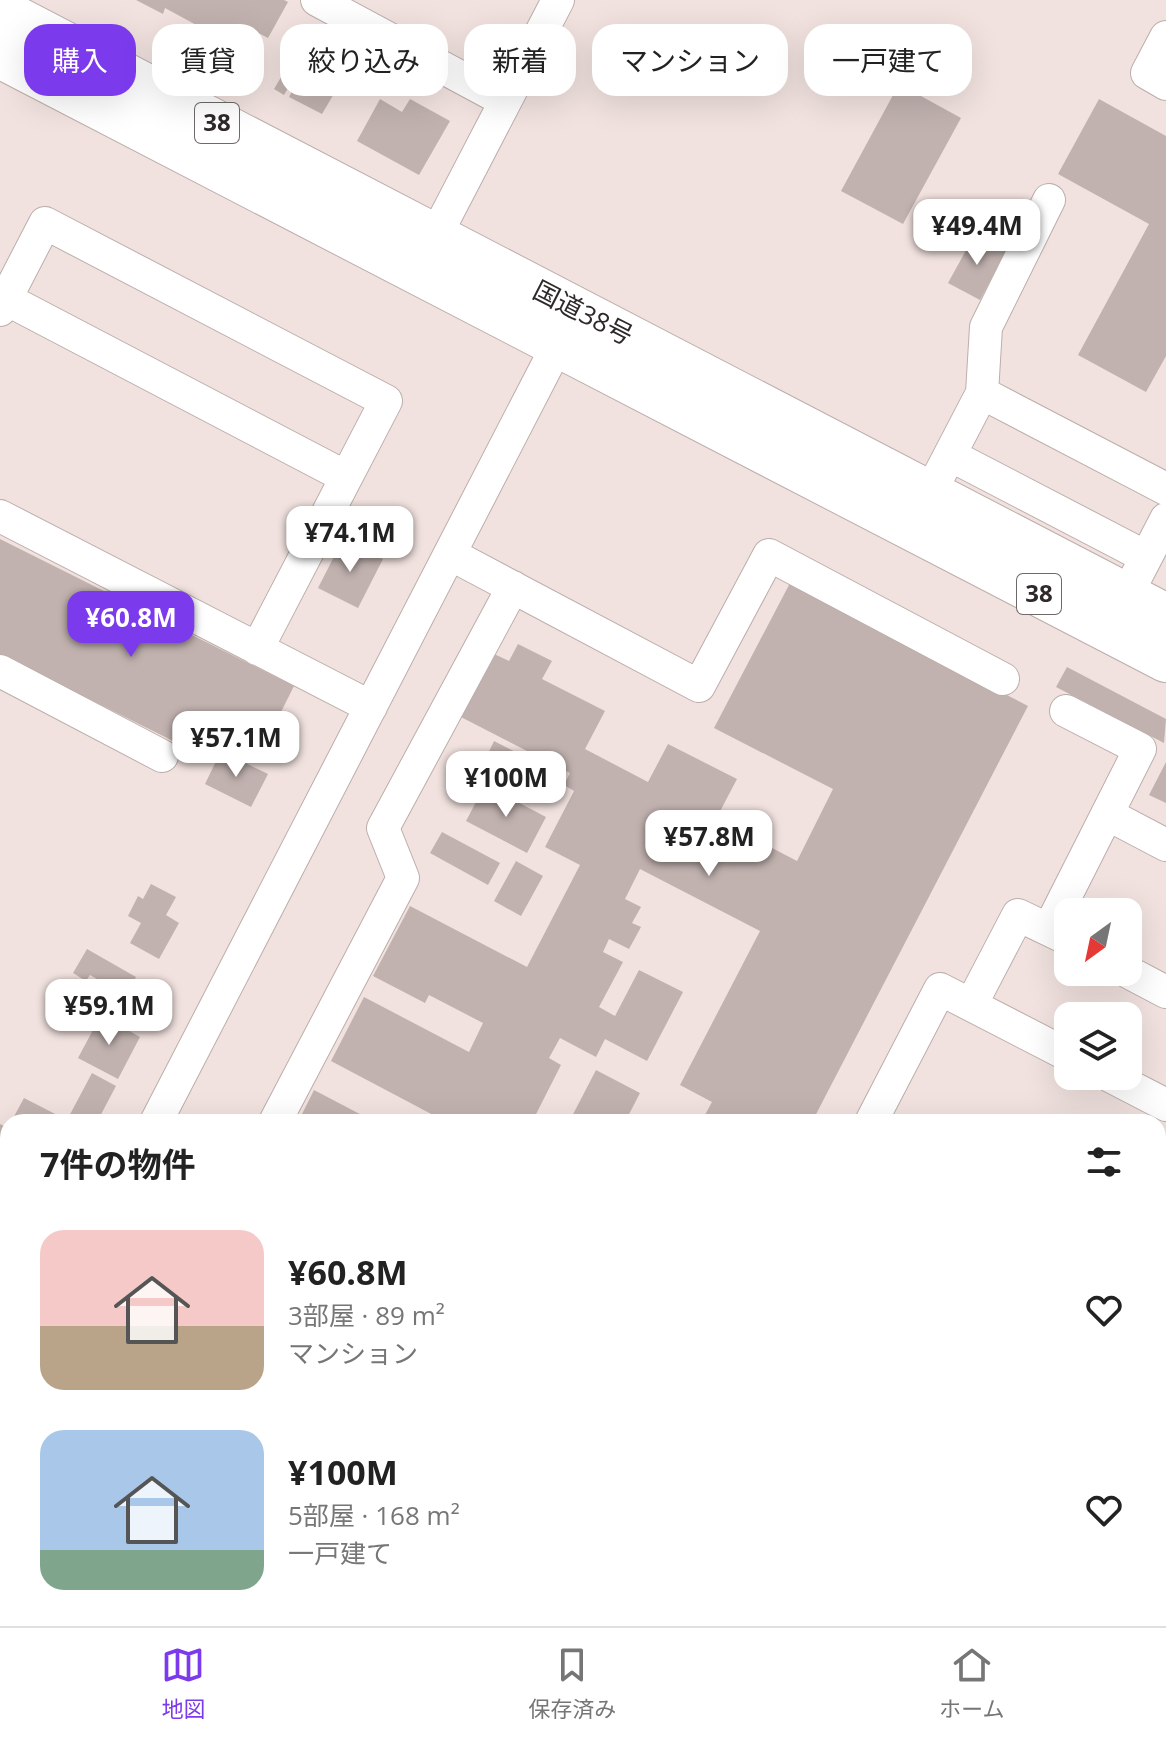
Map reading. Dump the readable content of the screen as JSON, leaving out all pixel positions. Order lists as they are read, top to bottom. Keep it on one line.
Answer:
{"streets":{"highway":["38","国道38号"]},"north":"bottom left","page":{"chip":["購入","賃貸","絞り込み","新着","マンション","一戸建て"],"price":["¥49.4M","¥74.1M","¥60.8M","¥57.1M","¥100M","¥57.8M","¥59.1M"],"heading":"7件の物件","list":[{"name":"¥60.8M","note":"3部屋 · 89 m² · マンション"},{"name":"¥100M","note":"5部屋 · 168 m² · 一戸建て"}],"tabs":["地図","保存済み","ホーム"]}}
